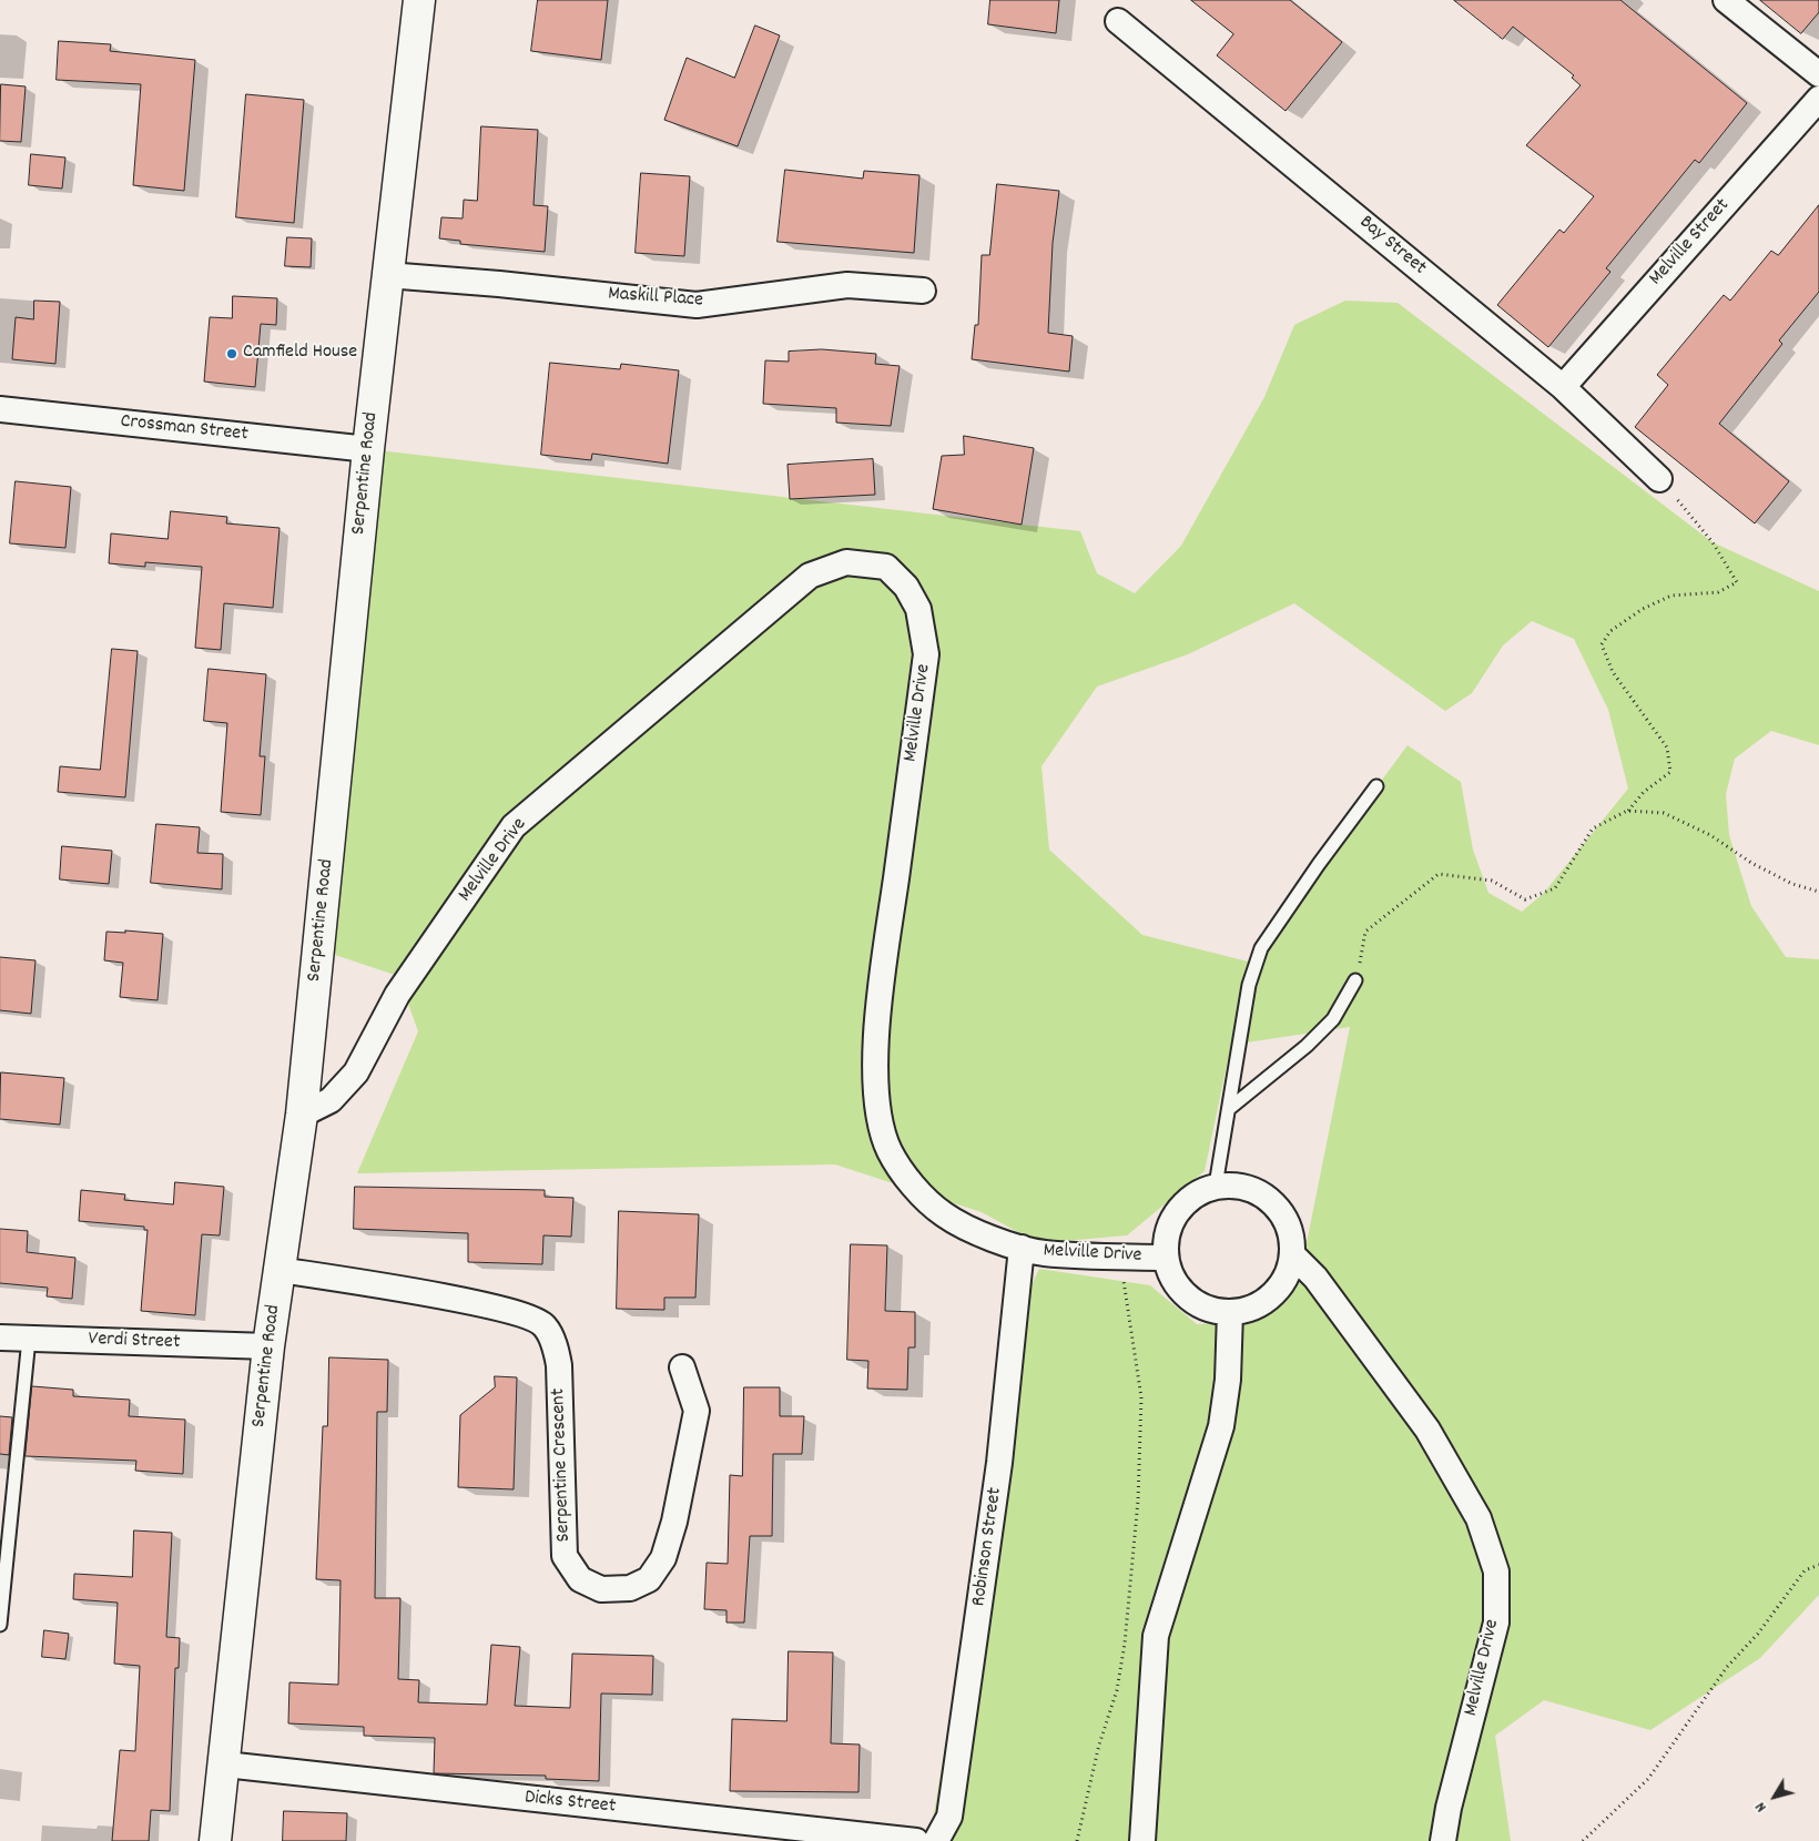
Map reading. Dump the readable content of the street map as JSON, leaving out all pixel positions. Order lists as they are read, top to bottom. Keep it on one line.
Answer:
{"streets":{"street":["Melville Street","Bay Street","Maskill Place","Crossman Street","Serpentine Road","Melville Drive","Verdi Street","Serpentine Crescent","Robinson Street","Dicks Street"]},"crossings":[["Melville Street","Bay Street"],["Maskill Place","Serpentine Road"],["Crossman Street","Serpentine Road"],["Serpentine Road","Melville Drive"],["Serpentine Road","Verdi Street"],["Serpentine Road","Serpentine Crescent"],["Serpentine Road","Dicks Street"],["Melville Drive","Robinson Street"]],"places":["Camfield House"],"north":"bottom left"}
